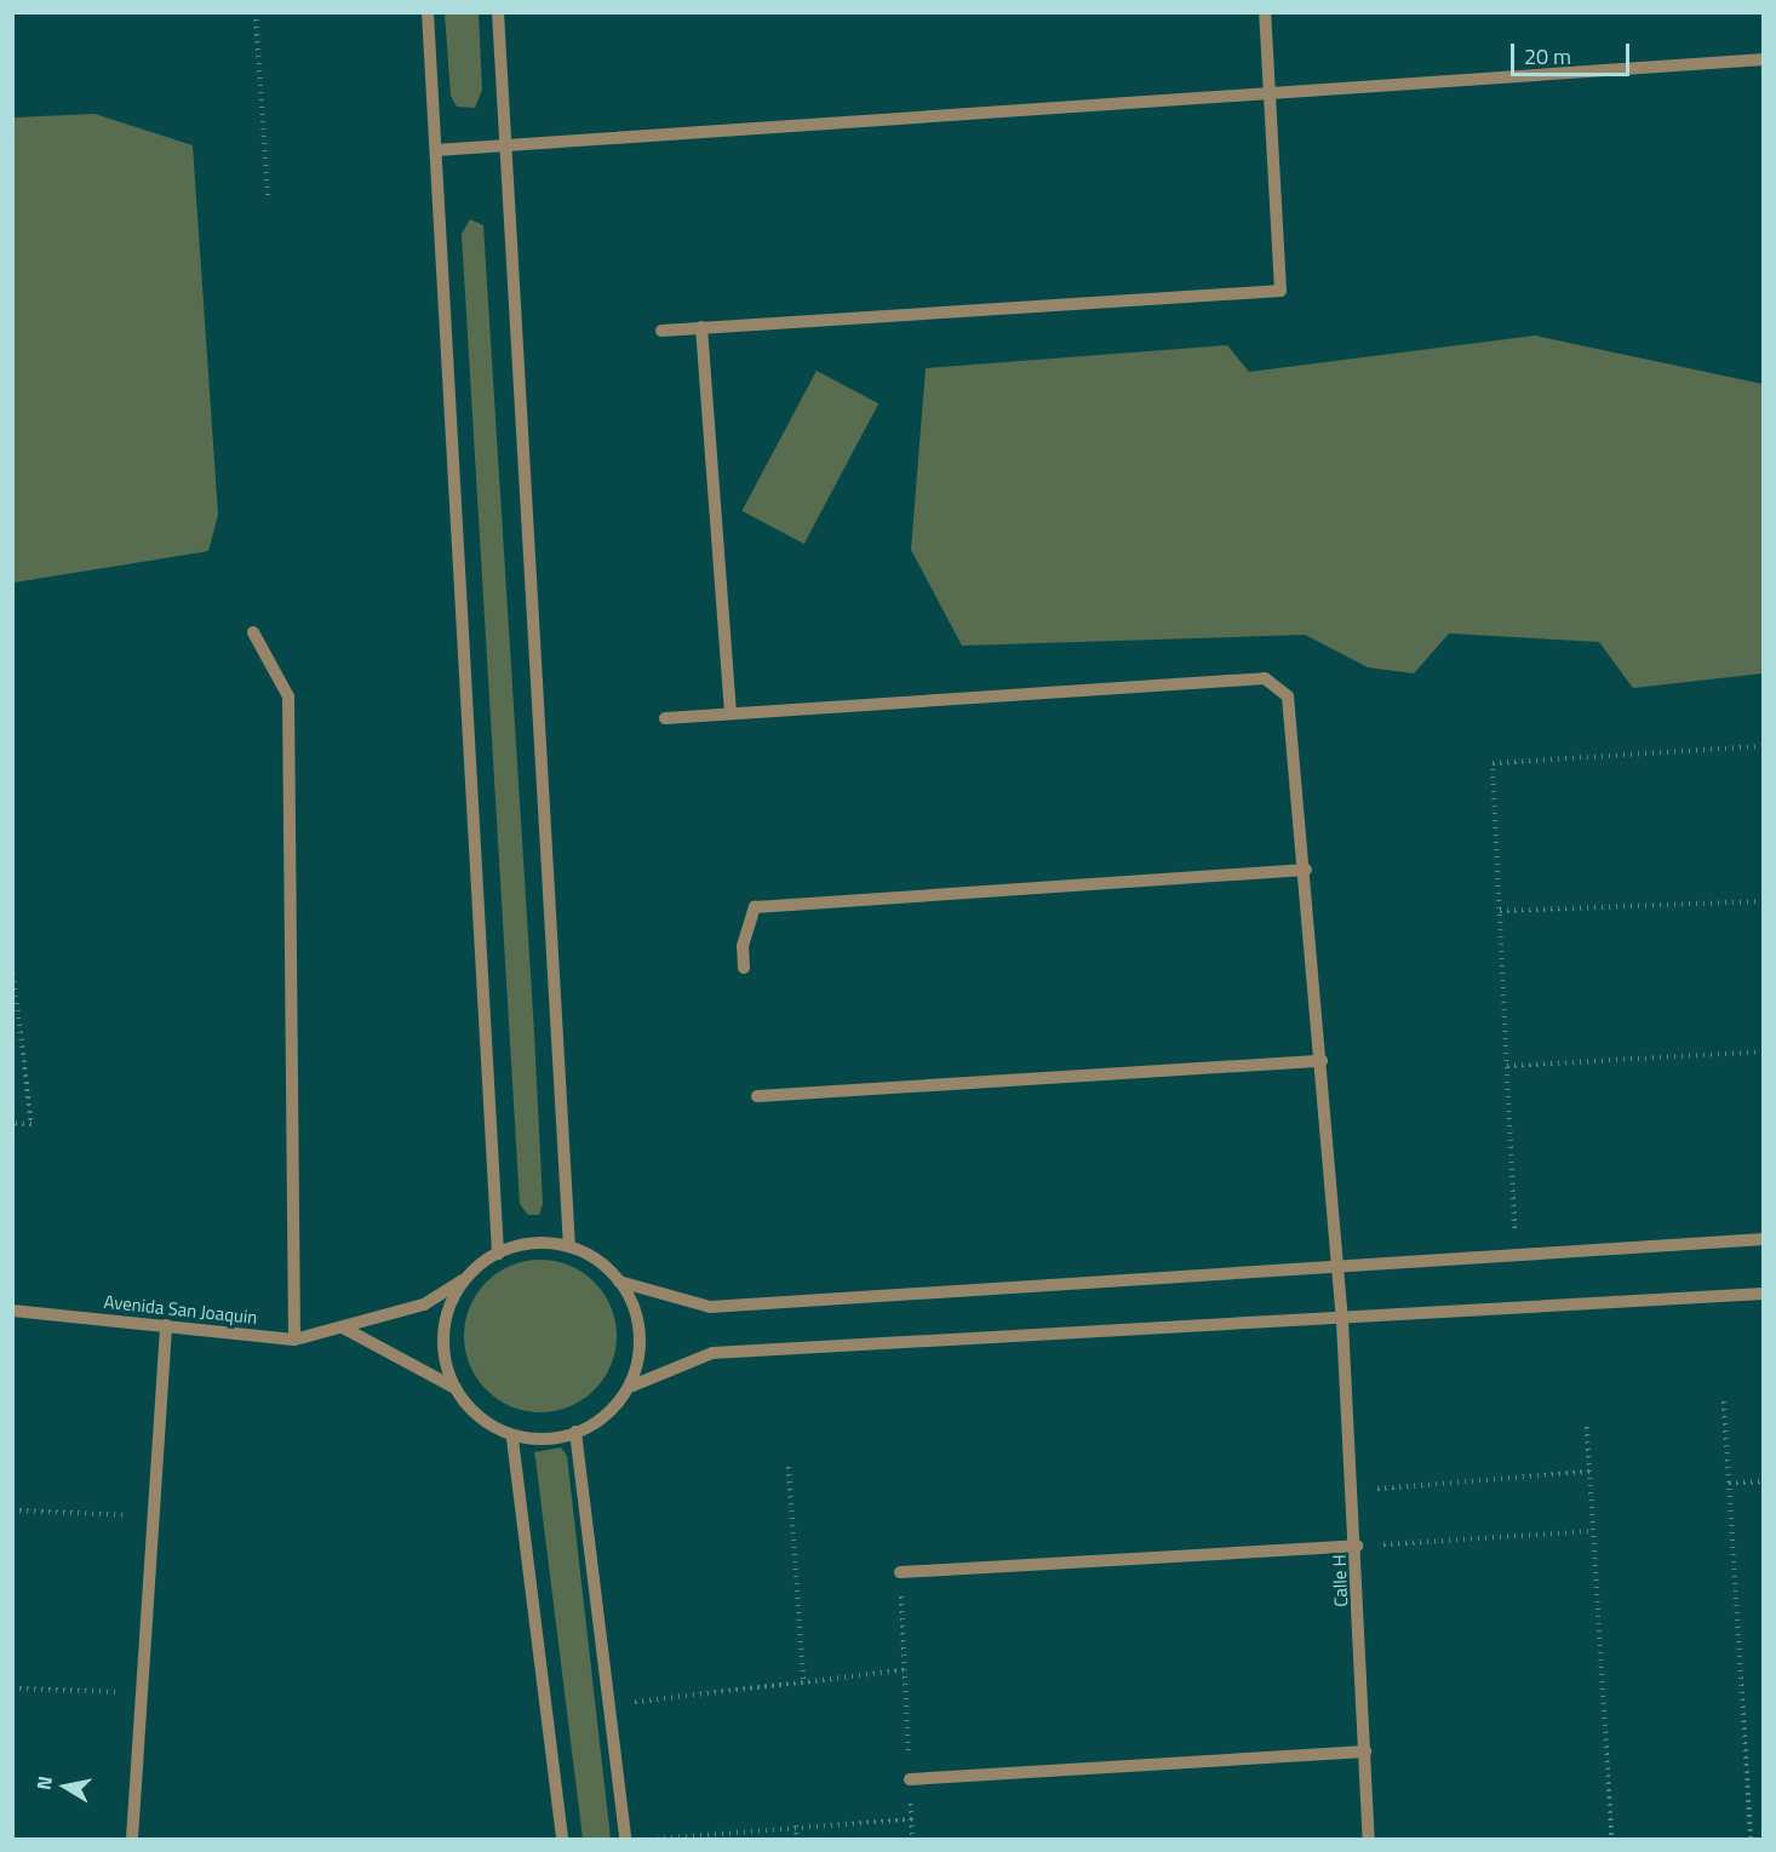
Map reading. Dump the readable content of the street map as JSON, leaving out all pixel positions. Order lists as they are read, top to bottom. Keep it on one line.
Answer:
{"streets":{"street":["Avenida San Joaquin","Calle H"]},"scale_bar":"20 m","north":"left"}
